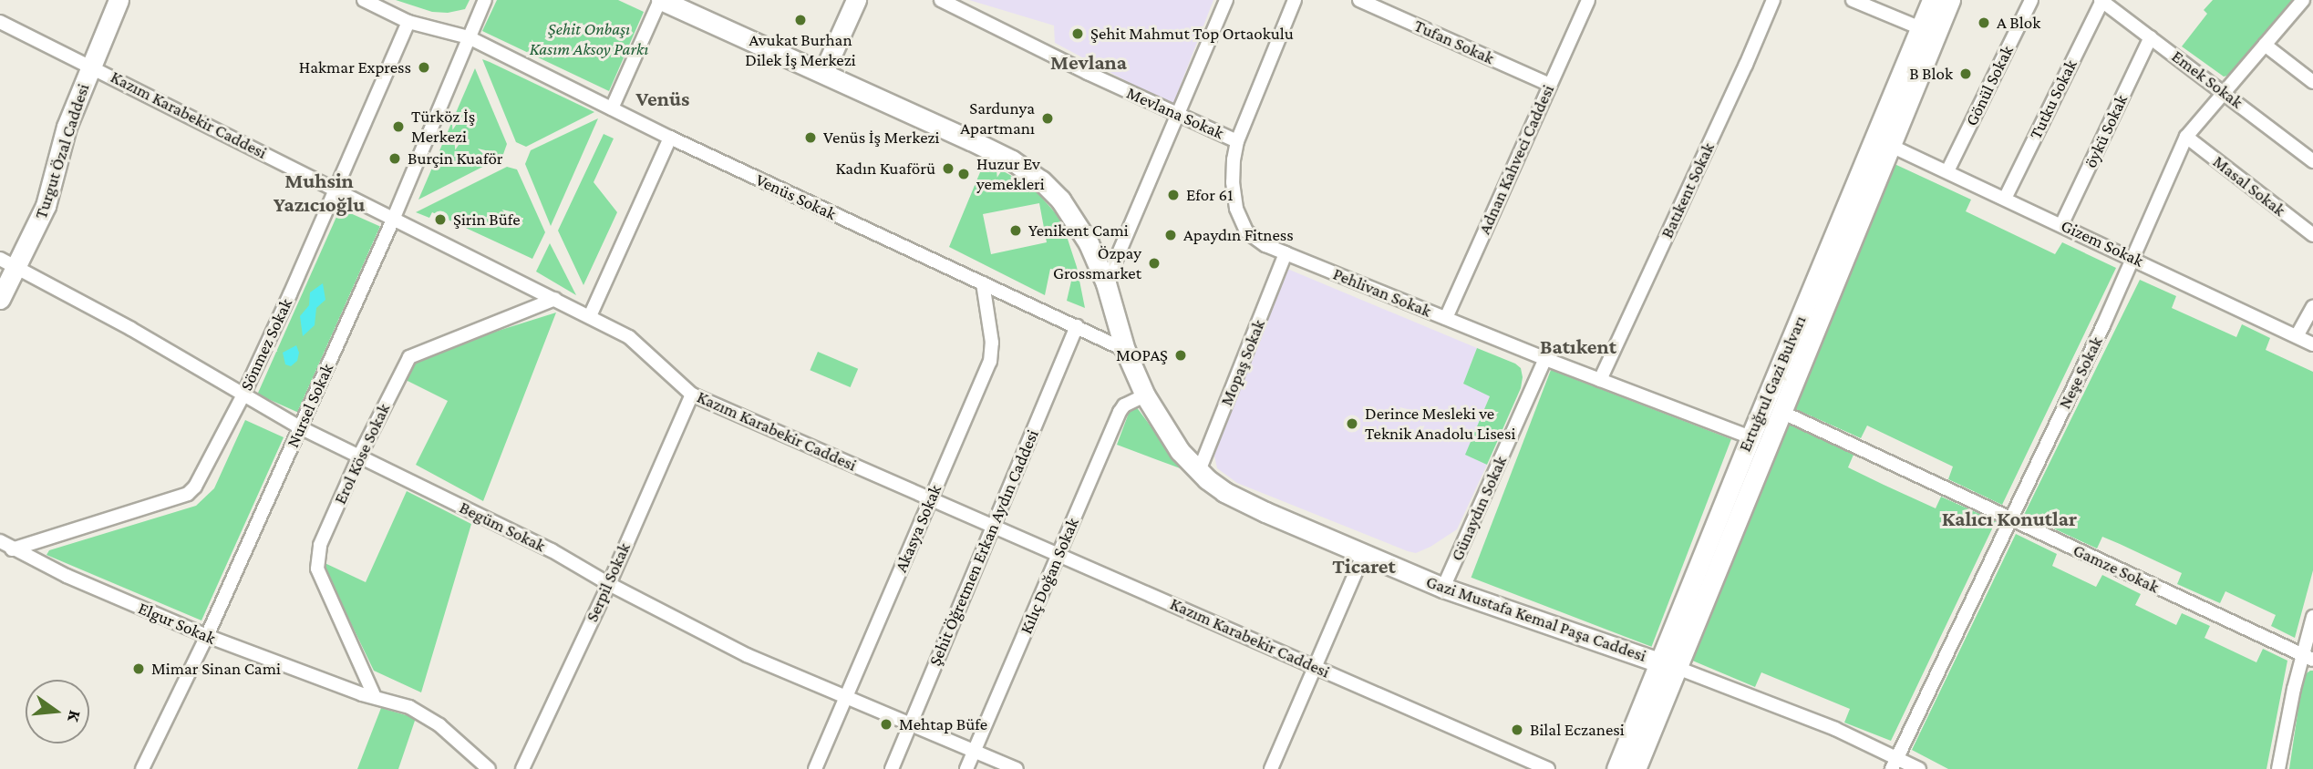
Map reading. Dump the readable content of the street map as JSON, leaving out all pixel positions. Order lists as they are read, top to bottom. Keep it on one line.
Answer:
{"streets":{"street":["Tufan Sokak","Emek Sokak","Gönül Sokak","Tutku Sokak","Mevlana Sokak","Kazım Karabekir Caddesi","öykü Sokak","Turgut Özal Caddesi","Adnan Kahveci Caddesi","Masal Sokak","Batıkent Sokak","Venüs Sokak","Gizem Sokak","Pehlivan Sokak","Sönmez Sokak","Mopaş Sokak","Neşe Sokak","Ertuğrul Gazi Bulvarı","Nursel Sokak","Erol Köse Sokak","Günaydın Sokak","Begüm Sokak","Akasya Sokak","Şehit Öğretmen Erkan Aydın Caddesi","Gamze Sokak","Kılıç Doğan Sokak","Serpil Sokak","Gazi Mustafa Kemal Paşa Caddesi","Elgur Sokak"]},"crossings":[["Tufan Sokak","Adnan Kahveci Caddesi"],["Emek Sokak","Tutku Sokak"],["Emek Sokak","öykü Sokak"],["Emek Sokak","Neşe Sokak"],["Gönül Sokak","Gizem Sokak"],["Tutku Sokak","Gizem Sokak"],["Mevlana Sokak","Pehlivan Sokak"],["Kazım Karabekir Caddesi","Turgut Özal Caddesi"],["Kazım Karabekir Caddesi","Sönmez Sokak"],["Kazım Karabekir Caddesi","Nursel Sokak"],["Kazım Karabekir Caddesi","Erol Köse Sokak"],["Kazım Karabekir Caddesi","Akasya Sokak"],["Kazım Karabekir Caddesi","Şehit Öğretmen Erkan Aydın Caddesi"],["Kazım Karabekir Caddesi","Kılıç Doğan Sokak"],["Kazım Karabekir Caddesi","Serpil Sokak"],["öykü Sokak","Gizem Sokak"],["Turgut Özal Caddesi","Begüm Sokak"],["Adnan Kahveci Caddesi","Pehlivan Sokak"],["Masal Sokak","Neşe Sokak"],["Batıkent Sokak","Pehlivan Sokak"],["Venüs Sokak","Sönmez Sokak"],["Venüs Sokak","Nursel Sokak"],["Venüs Sokak","Akasya Sokak"],["Venüs Sokak","Şehit Öğretmen Erkan Aydın Caddesi"],["Venüs Sokak","Gazi Mustafa Kemal Paşa Caddesi"],["Gizem Sokak","Neşe Sokak"],["Gizem Sokak","Ertuğrul Gazi Bulvarı"],["Pehlivan Sokak","Mopaş Sokak"],["Pehlivan Sokak","Ertuğrul Gazi Bulvarı"],["Pehlivan Sokak","Günaydın Sokak"],["Sönmez Sokak","Begüm Sokak"],["Sönmez Sokak","Elgur Sokak"],["Mopaş Sokak","Gazi Mustafa Kemal Paşa Caddesi"],["Neşe Sokak","Gamze Sokak"],["Neşe Sokak","Gazi Mustafa Kemal Paşa Caddesi"],["Ertuğrul Gazi Bulvarı","Gamze Sokak"],["Ertuğrul Gazi Bulvarı","Gazi Mustafa Kemal Paşa Caddesi"],["Nursel Sokak","Begüm Sokak"],["Nursel Sokak","Elgur Sokak"],["Erol Köse Sokak","Begüm Sokak"],["Erol Köse Sokak","Elgur Sokak"],["Günaydın Sokak","Gazi Mustafa Kemal Paşa Caddesi"],["Begüm Sokak","Akasya Sokak"],["Begüm Sokak","Şehit Öğretmen Erkan Aydın Caddesi"],["Begüm Sokak","Kılıç Doğan Sokak"],["Begüm Sokak","Serpil Sokak"],["Kılıç Doğan Sokak","Gazi Mustafa Kemal Paşa Caddesi"]],"districts":["Mevlana","Venüs","Muhsin Yazıcıoğlu","Batıkent","Kalıcı Konutlar","Ticaret"],"parks":["Şehit Onbaşı Kasım Aksoy Parkı"],"places":["Avukat Burhan Dilek İş Merkezi","A Blok","Şehit Mahmut Top Ortaokulu","Hakmar Express","B Blok","Sardunya Apartmanı","Türköz İş Merkezi","Venüs İş Merkezi","Burçin Kuaför","Kadın Kuaförü","Huzur Ev yemekleri","Efor 61","Şirin Büfe","Yenikent Cami","Apaydın Fitness","Özpay Grossmarket","MOPAŞ","Derince Mesleki ve Teknik Anadolu Lisesi","Mimar Sinan Cami","Mehtap Büfe","Bilal Eczanesi"],"north":"right"}
